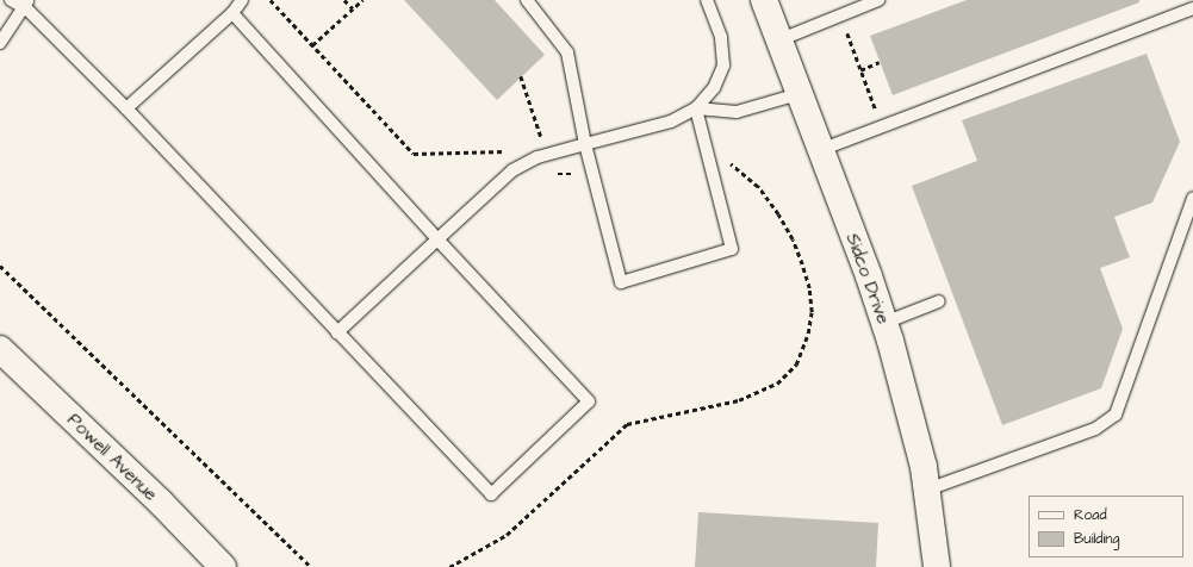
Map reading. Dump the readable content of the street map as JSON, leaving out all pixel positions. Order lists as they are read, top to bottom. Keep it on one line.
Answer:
{"streets":{"street":["Sidco Drive","Powell Avenue"]},"legend":["Road","Building"]}
